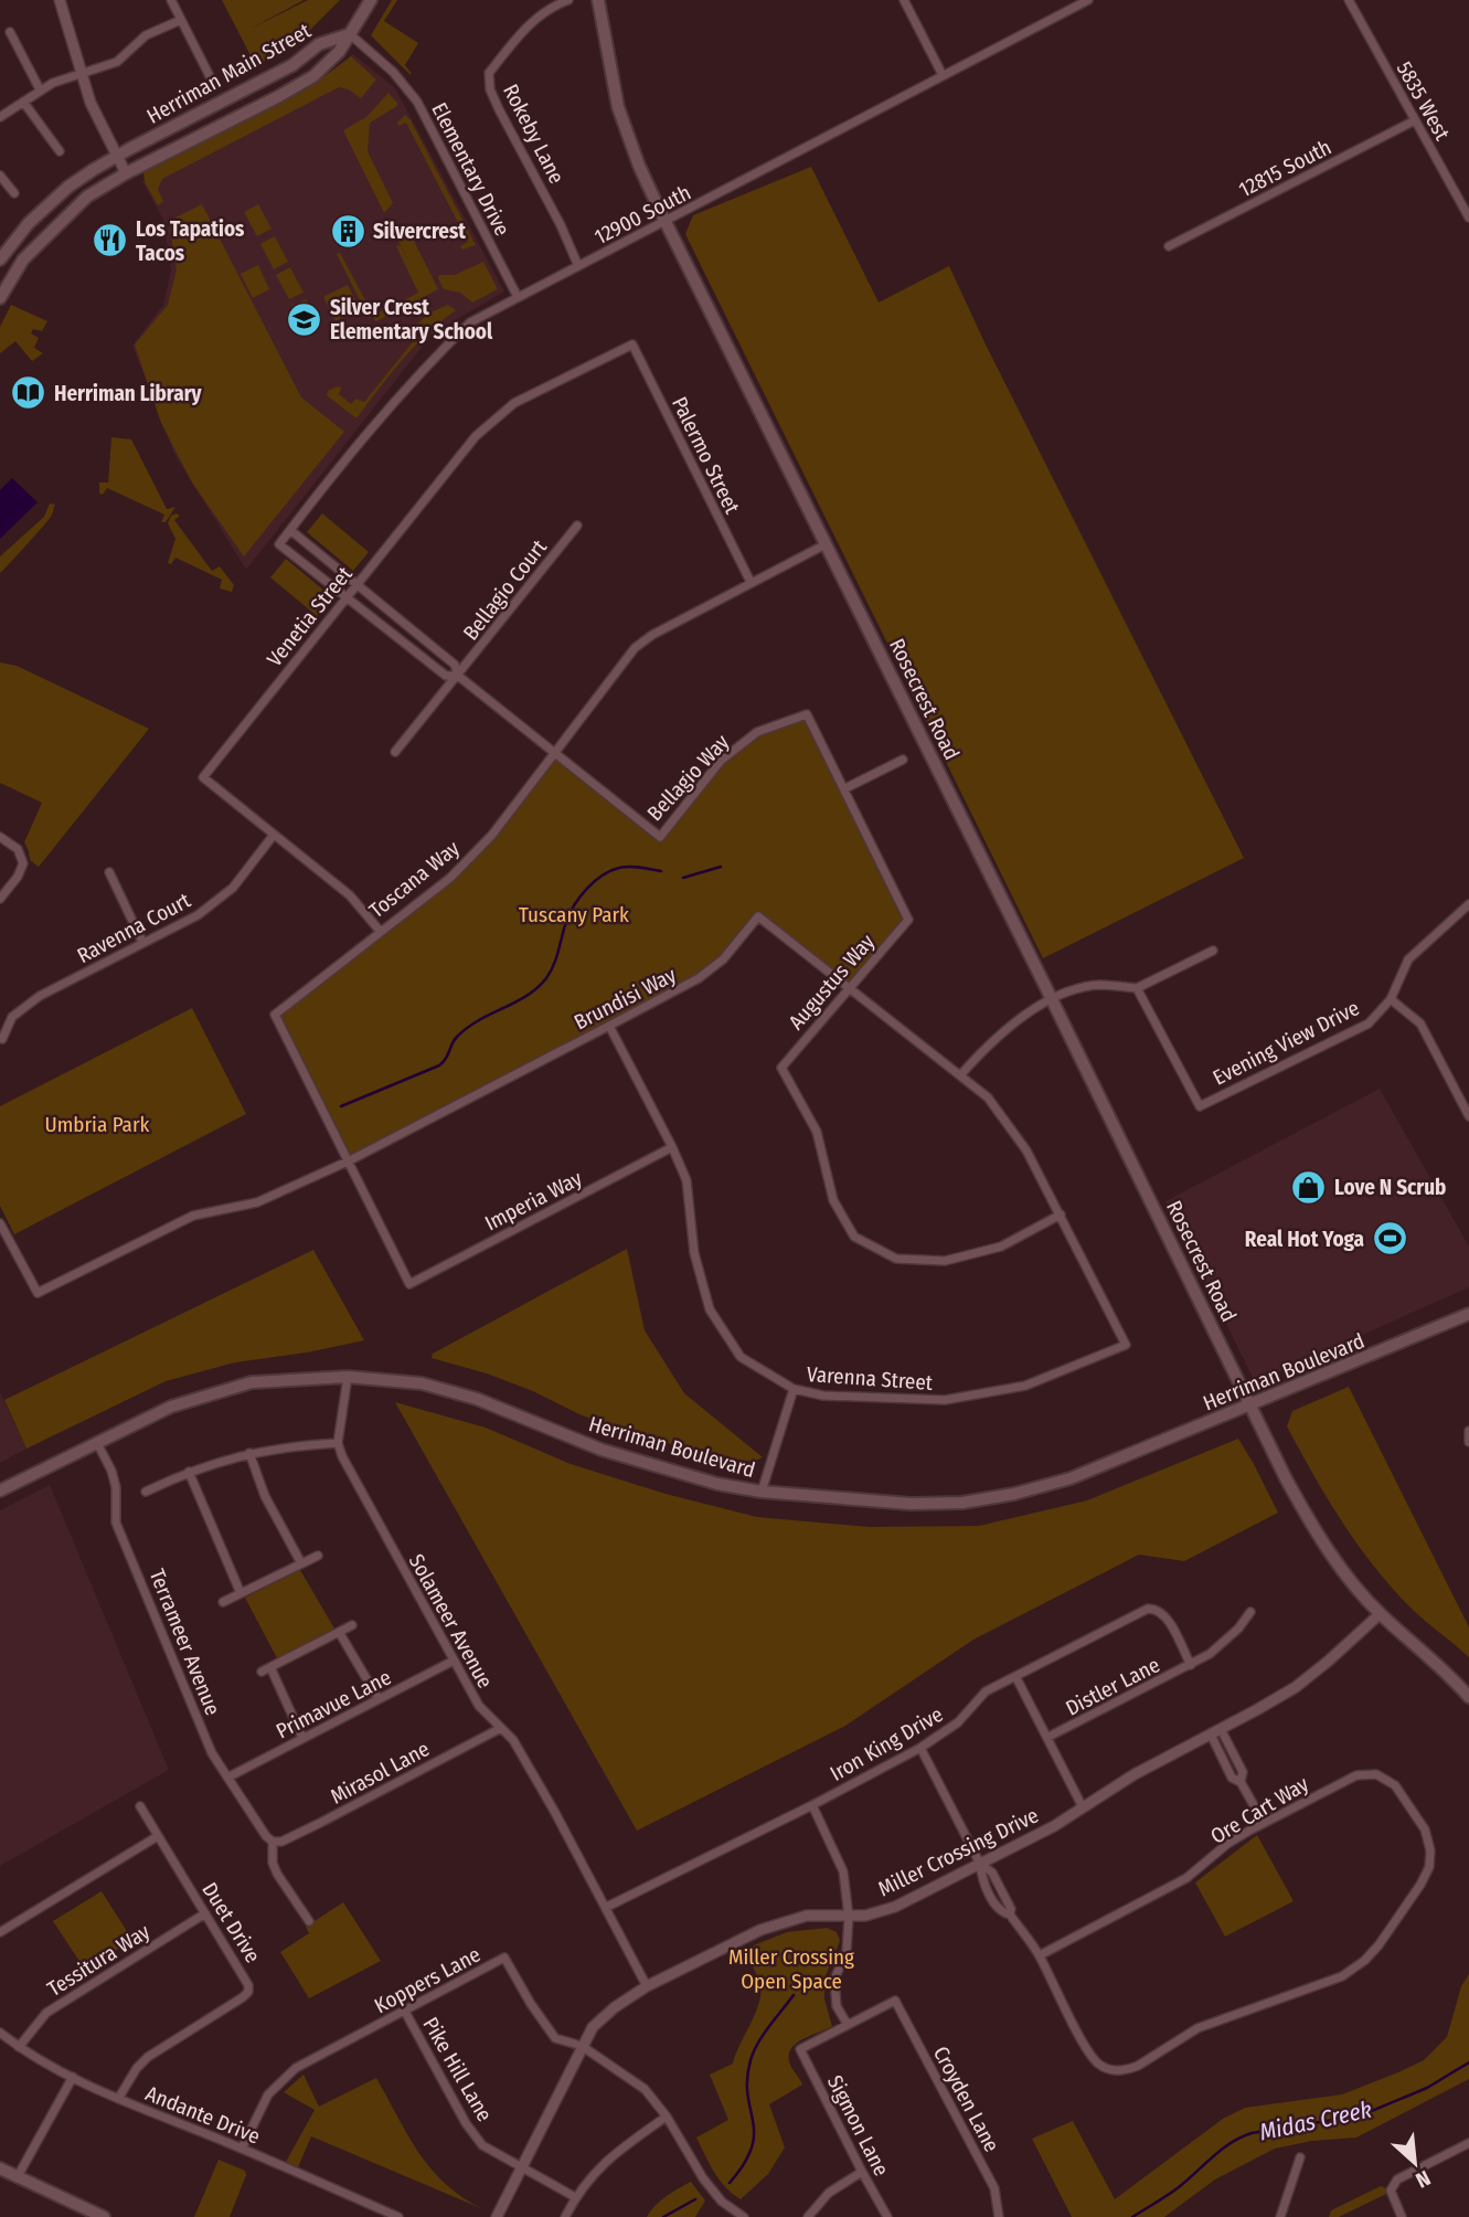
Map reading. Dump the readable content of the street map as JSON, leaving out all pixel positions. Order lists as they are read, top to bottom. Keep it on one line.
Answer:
{"streets":{"main road":["Herriman Main Street","Rosecrest Road","Herriman Boulevard"],"street":["5835 West","Rokeby Lane","12815 South","Elementary Drive","12900 South","Palermo Street","Bellagio Court","Venetia Street","Bellagio Way","Toscana Way","Ravenna Court","Augustus Way","Brundisi Way","Evening View Drive","Imperia Way","Varenna Street","Solameer Avenue","Terrameer Avenue","Distler Lane","Primavue Lane","Iron King Drive","Mirasol Lane","Ore Cart Way","Miller Crossing Drive","Duet Drive","Tessitura Way","Koppers Lane","Pike Hill Lane","Croyden Lane","Andante Drive","Sigmon Lane"]},"crossings":[["Herriman Main Street","Elementary Drive"],["5835 West","12815 South"],["Rokeby Lane","12900 South"],["Elementary Drive","12900 South"],["12900 South","Rosecrest Road"],["12900 South","Bellagio Way"],["Palermo Street","Venetia Street"],["Palermo Street","Toscana Way"],["Bellagio Court","Bellagio Way"],["Venetia Street","Bellagio Way"],["Venetia Street","Toscana Way"],["Venetia Street","Ravenna Court"],["Rosecrest Road","Toscana Way"],["Rosecrest Road","Herriman Boulevard"],["Rosecrest Road","Miller Crossing Drive"],["Bellagio Way","Toscana Way"],["Bellagio Way","Augustus Way"],["Toscana Way","Brundisi Way"],["Toscana Way","Imperia Way"],["Augustus Way","Brundisi Way"],["Brundisi Way","Varenna Street"],["Imperia Way","Varenna Street"],["Herriman Boulevard","Terrameer Avenue"],["Solameer Avenue","Primavue Lane"],["Solameer Avenue","Iron King Drive"],["Solameer Avenue","Mirasol Lane"],["Solameer Avenue","Miller Crossing Drive"],["Terrameer Avenue","Primavue Lane"],["Terrameer Avenue","Mirasol Lane"],["Distler Lane","Iron King Drive"],["Miller Crossing Drive","Koppers Lane"],["Miller Crossing Drive","Pike Hill Lane"],["Duet Drive","Tessitura Way"],["Duet Drive","Andante Drive"],["Tessitura Way","Andante Drive"],["Koppers Lane","Pike Hill Lane"],["Koppers Lane","Andante Drive"],["Croyden Lane","Sigmon Lane"]],"water":["Midas Creek"],"parks":["Tuscany Park","Umbria Park","Miller Crossing Open Space"],"places":{"building":["Silvercrest"],"restaurant":["Los Tapatios Tacos"],"school or university":["Silver Crest Elementary School"],"library":["Herriman Library"],"shop":["Love N Scrub"],"sports":["Real Hot Yoga"]},"north":"bottom right"}
